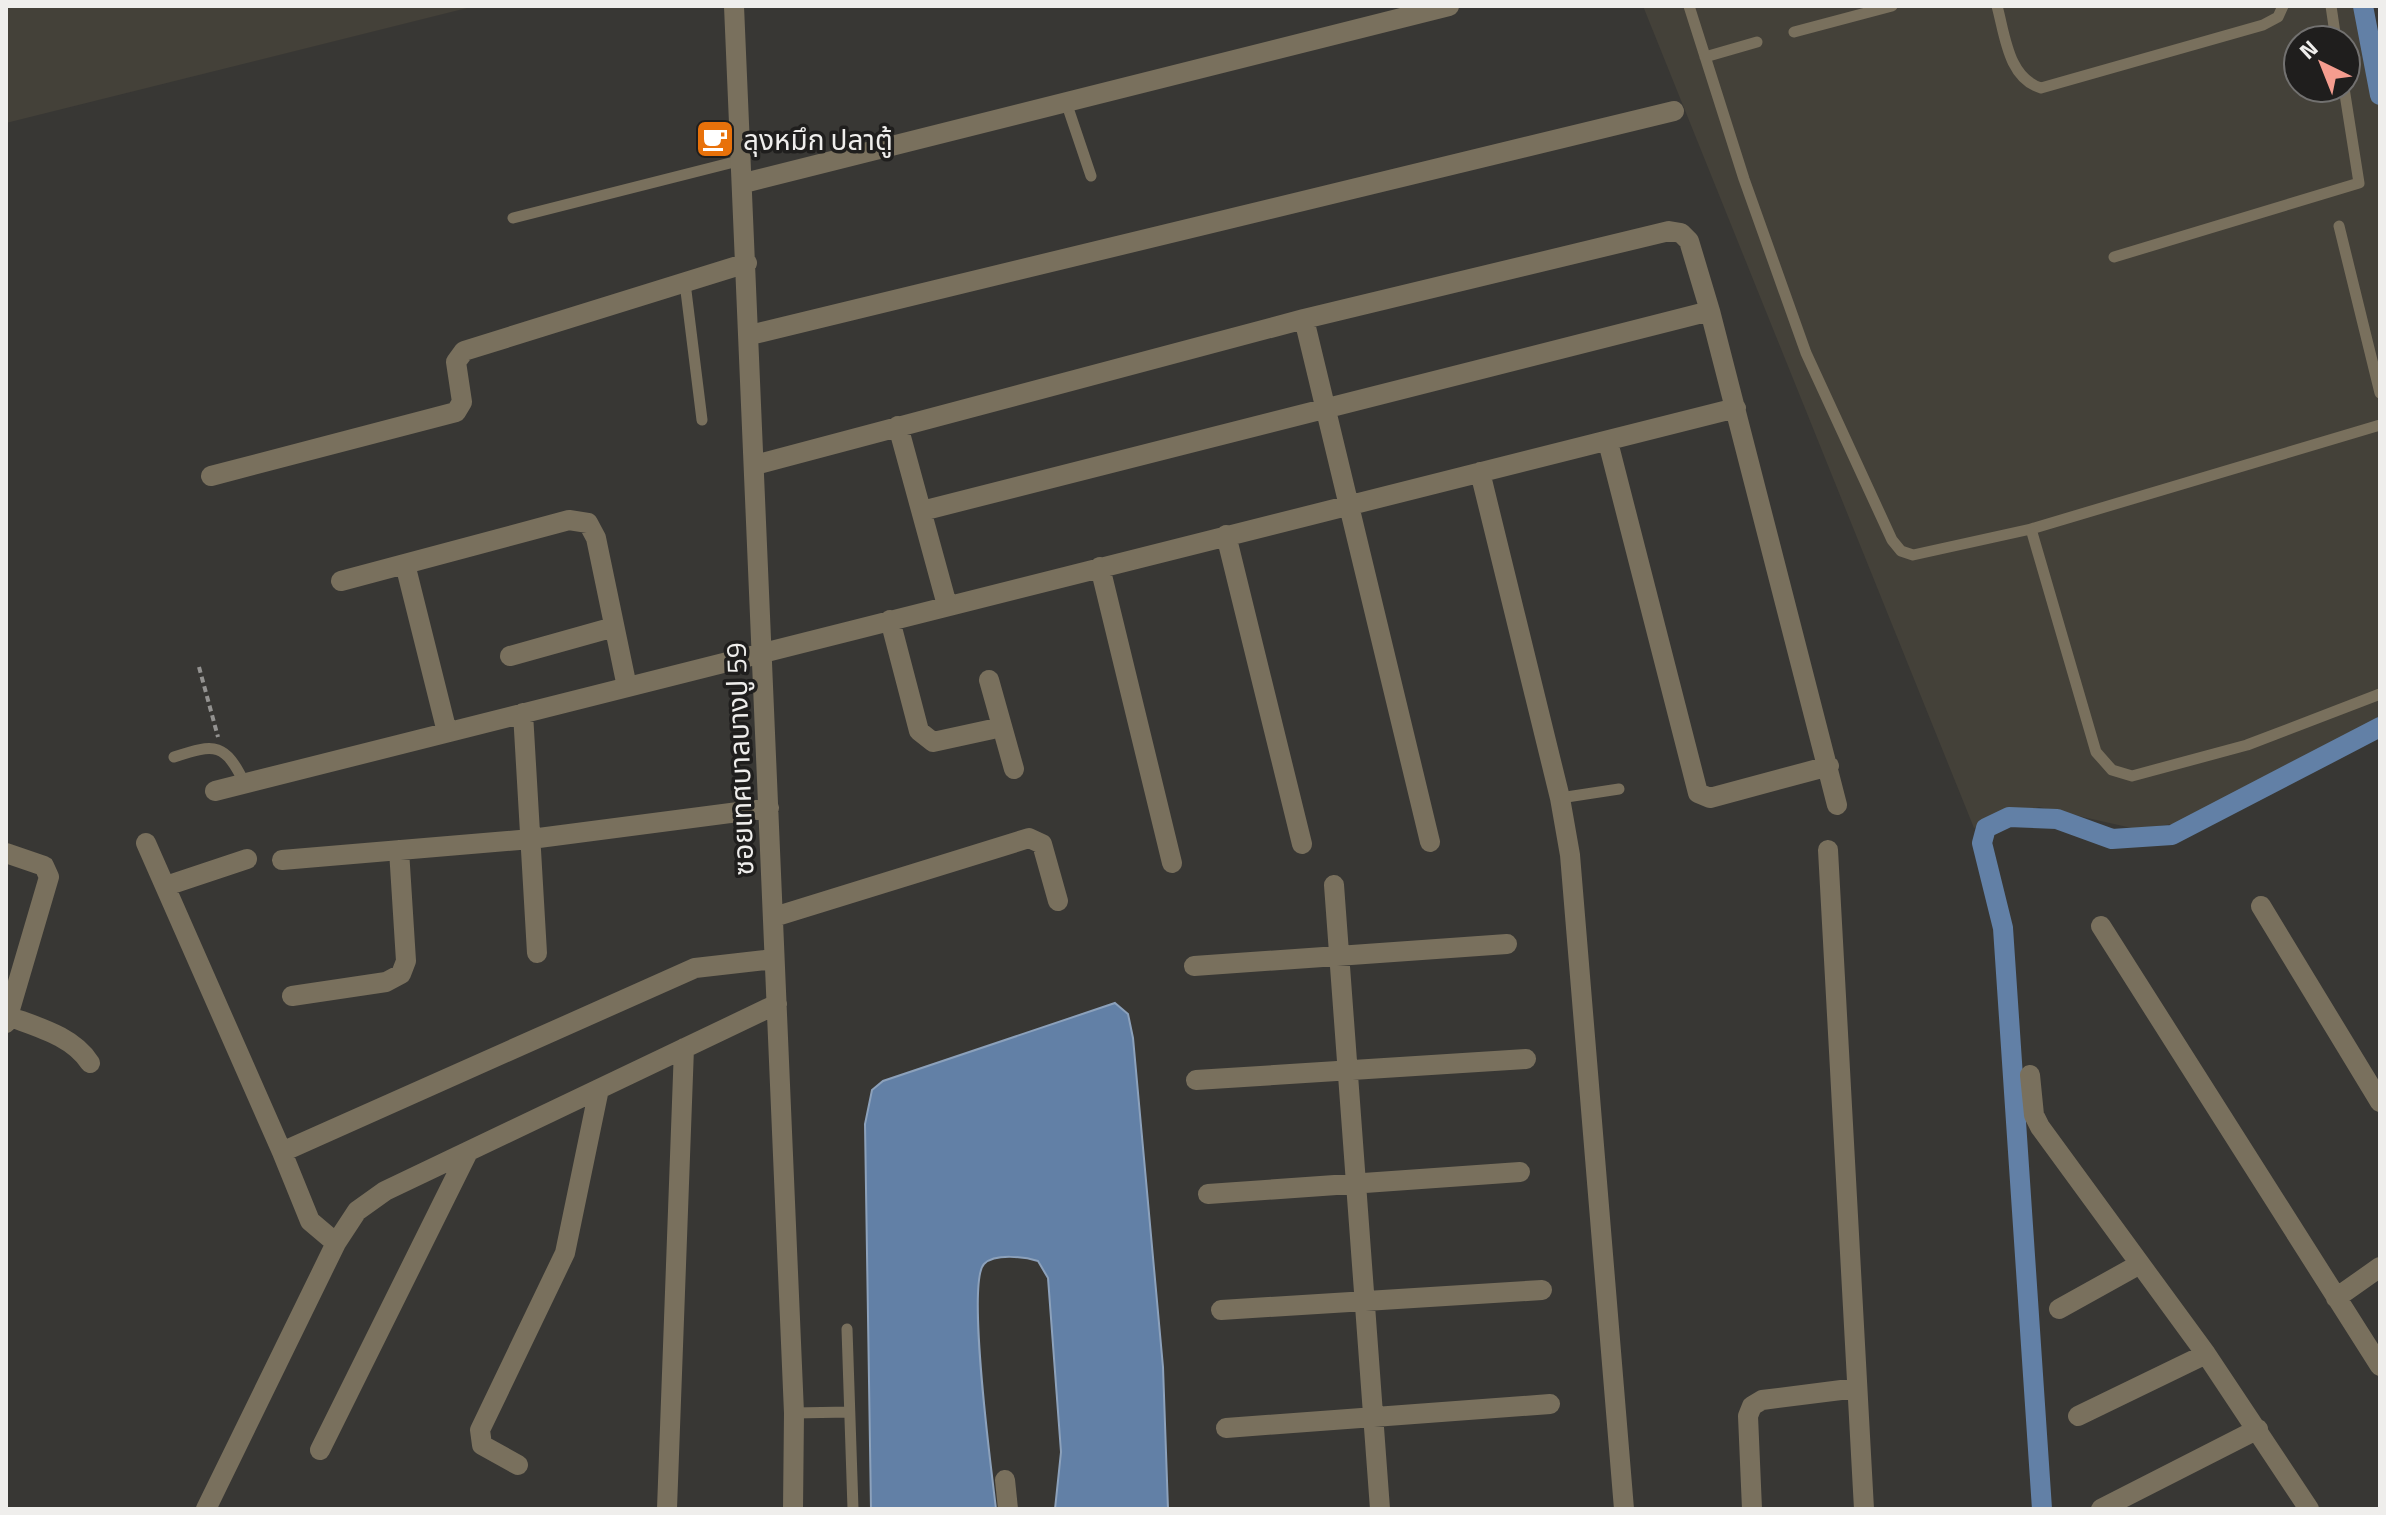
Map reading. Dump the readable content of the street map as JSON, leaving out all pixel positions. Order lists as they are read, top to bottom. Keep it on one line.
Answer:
{"streets":{"street":["ซอยเทศบาลบางปู 59"]},"places":{"cafe":["ลุงหมึก ปลาตู้"]},"north":"top left"}
